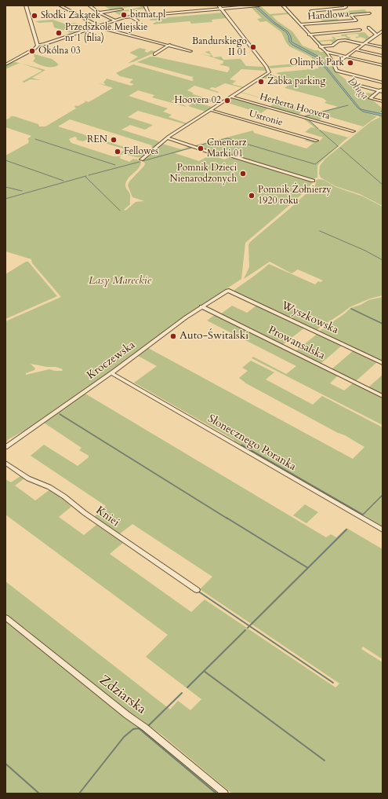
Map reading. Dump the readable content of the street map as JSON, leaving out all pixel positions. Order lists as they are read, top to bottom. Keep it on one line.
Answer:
{"streets":{"street":["Handlowa","Herberta Hoovera","Ustronie","Wyszkowska","Prowansalska","Kroczewska","Słonecznego Poranka","Kniei","Zdziarska"]},"crossings":[["Wyszkowska","Kroczewska"],["Prowansalska","Kroczewska"],["Kroczewska","Słonecznego Poranka"]],"water":["Długa"],"parks":["Lasy Mareckie"],"places":["bitmat.pl","Słodki Zakątek","Przedszkole Miejskie nr 1 (filia)","Bandurskiego II 01","Okólna 03","Olimpik Park","Żabka parking","Hoovera 02","REN","Cmentarz Marki 01","Fellowes","Pomnik Dzieci Nienarodzonych","Pomnik Żołnierzy 1920 roku","Auto-Świtalski"]}
